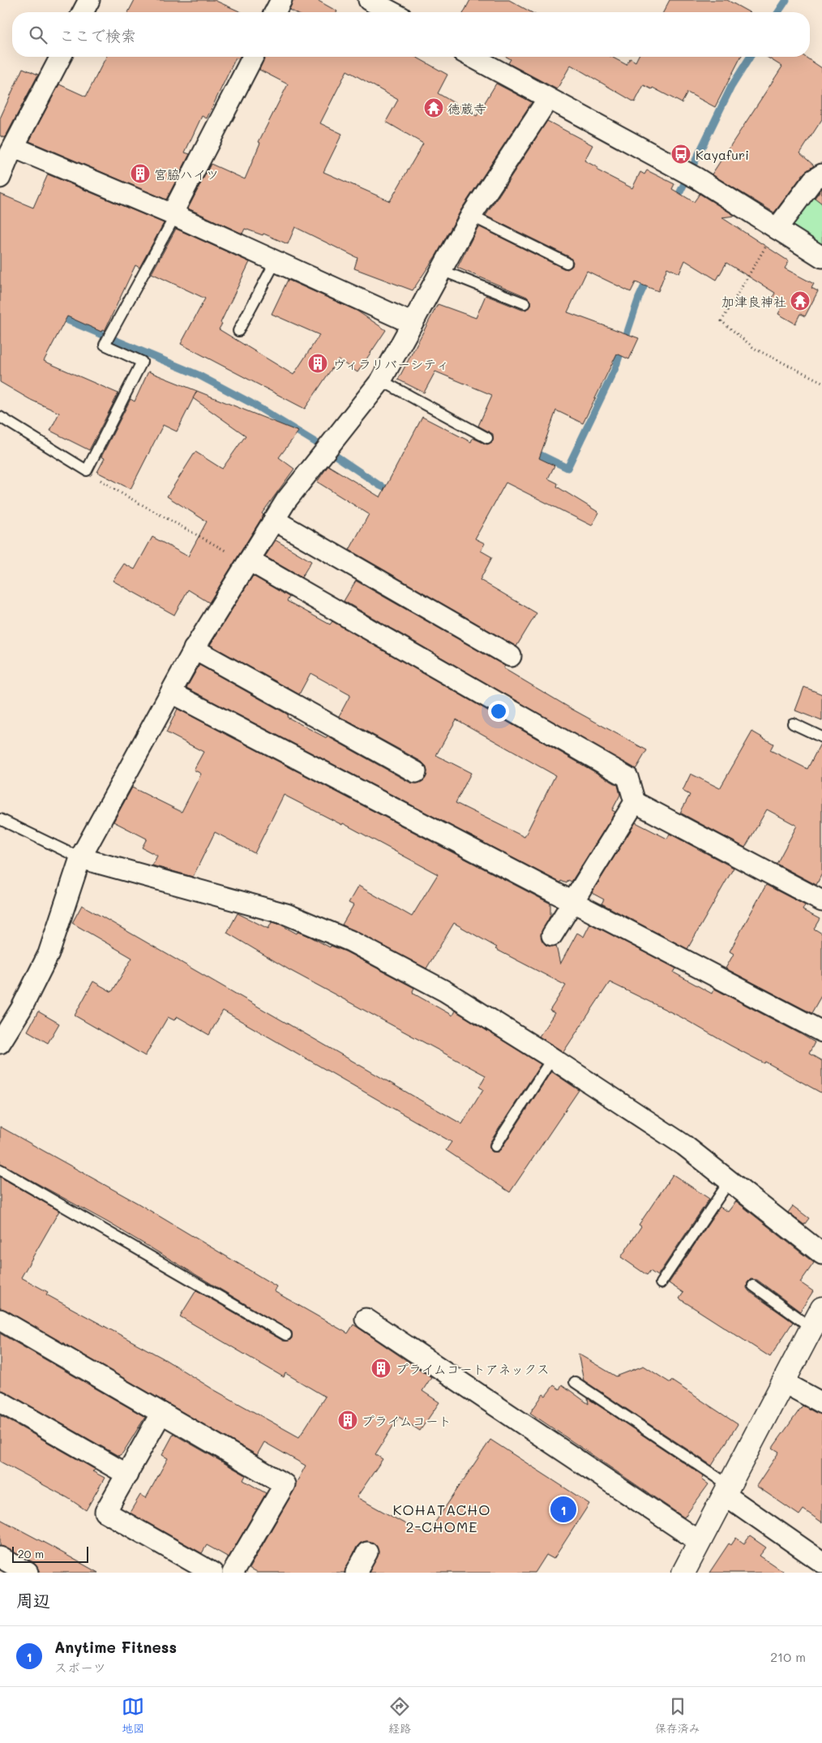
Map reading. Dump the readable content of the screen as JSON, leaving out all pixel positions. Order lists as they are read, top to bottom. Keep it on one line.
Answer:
{"districts":["KOHATACHO 2-CHOME"],"places":{"temple":["徳蔵寺","加津良神社"],"bus stop":["Kayafuri"],"building":["宮脇ハイツ","ヴィラリバーシティ","プライムコートアネックス","プライムコート"]},"scale_bar":"20 m","page":{"search":"ここで検索","pins":"1","scale":"20 m","heading":"周辺","list":[{"mark":"1","name":"Anytime Fitness","note":"スポーツ","value":"210 m"}],"nav":["地図","経路","保存済み"]}}
